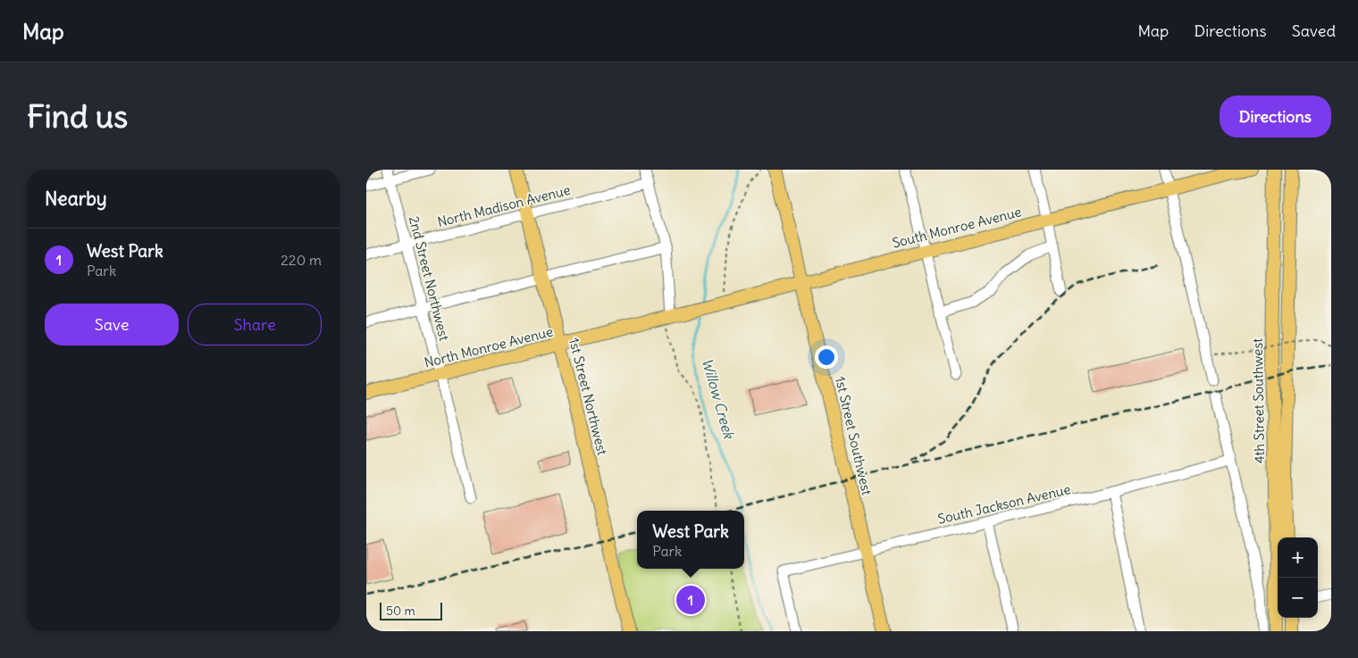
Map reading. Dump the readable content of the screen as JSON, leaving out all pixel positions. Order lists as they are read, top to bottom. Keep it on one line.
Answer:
{"streets":{"main road":["South Monroe Avenue","North Monroe Avenue","1st Street Northwest","4th Street Southwest","1st Street Southwest"],"street":["North Madison Avenue","2nd Street Northwest","South Jackson Avenue"]},"crossings":[["North Madison Avenue","2nd Street Northwest"],["North Madison Avenue","1st Street Northwest"],["South Monroe Avenue","North Monroe Avenue"],["South Monroe Avenue","1st Street Southwest"],["2nd Street Northwest","North Monroe Avenue"],["North Monroe Avenue","1st Street Northwest"],["1st Street Southwest","South Jackson Avenue"]],"water":["Willow Creek"],"scale_bar":"50 m","page":{"header":"Map","nav":["Map","Directions","Saved"],"buttons":["Directions",["Save","Share"]],"title":"Find us","heading":"Nearby","list":[{"mark":"1","name":"West Park","note":"Park","value":"220 m"}],"popup":["West Park","Park"],"map_buttons":["+","−"],"pins":"1","scale":"50 m"}}
